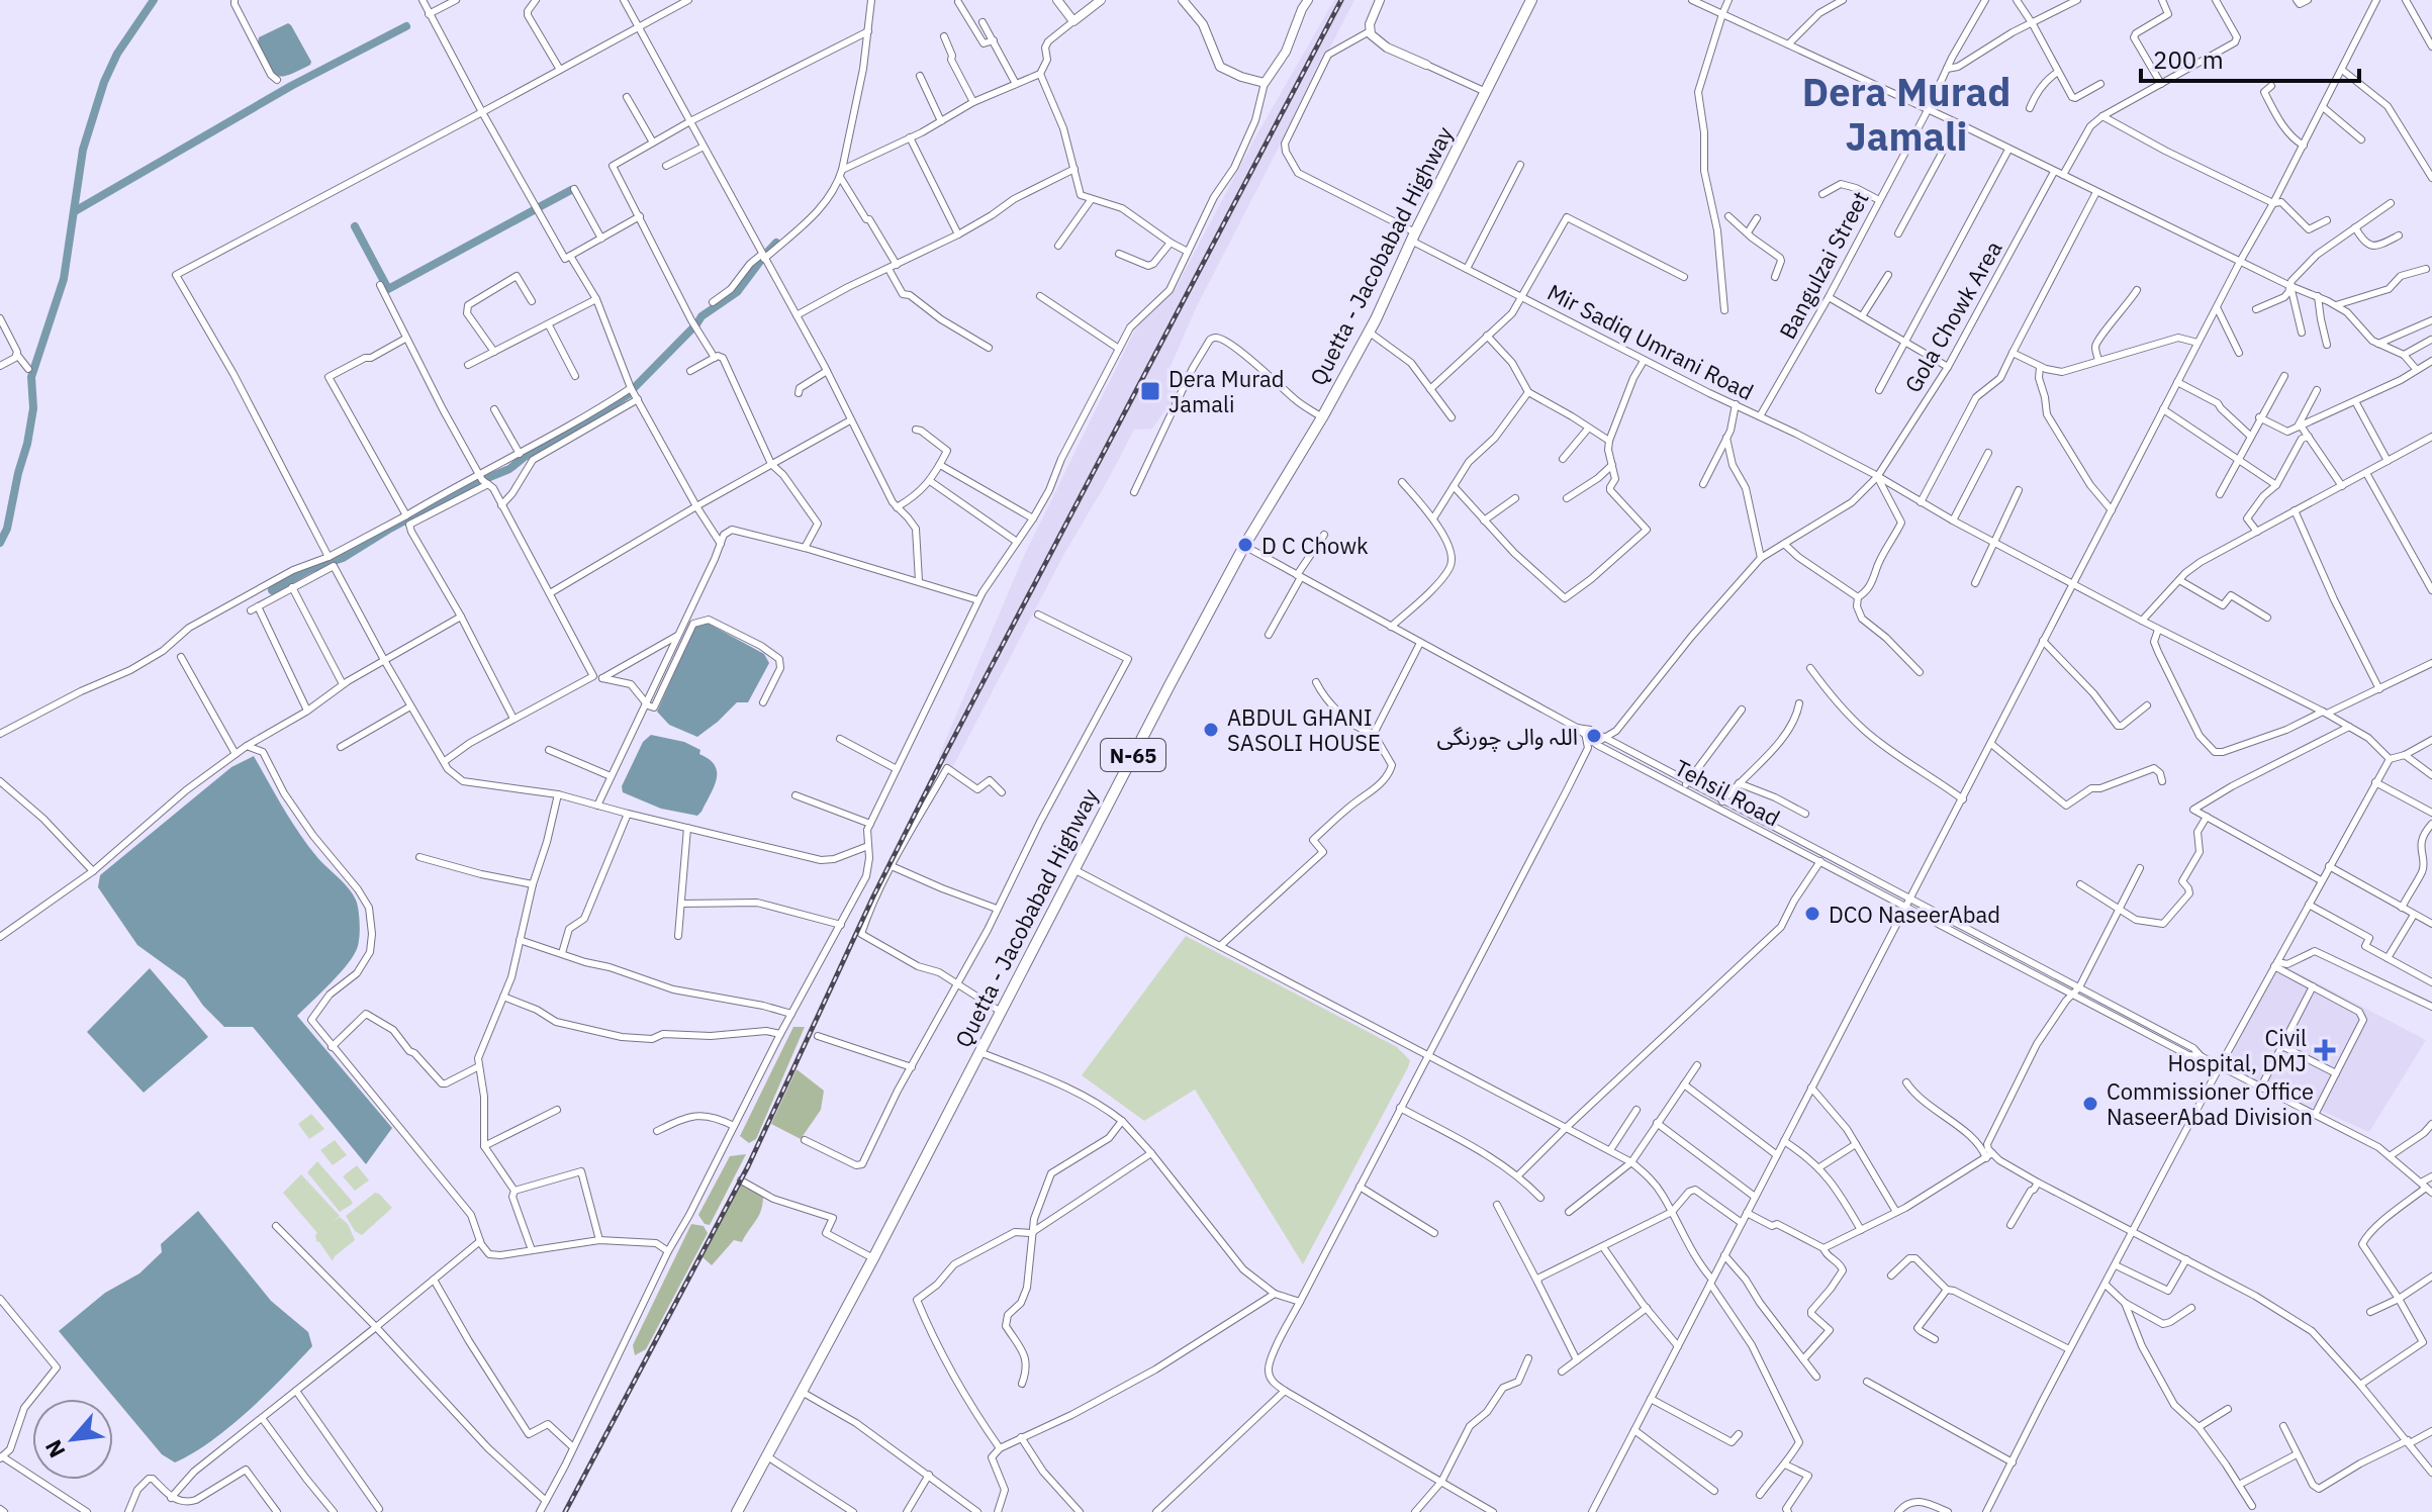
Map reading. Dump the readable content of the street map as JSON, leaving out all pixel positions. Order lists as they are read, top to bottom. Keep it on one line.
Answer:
{"streets":{"highway":["Quetta - Jacobabad Highway","N-65"],"street":["Bangulzai Street","Gola Chowk Area","Mir Sadiq Umrani Road","Tehsil Road"]},"crossings":[["Quetta - Jacobabad Highway","Mir Sadiq Umrani Road"],["Bangulzai Street","Mir Sadiq Umrani Road"],["Gola Chowk Area","Mir Sadiq Umrani Road"],["Gola Chowk Area","Tehsil Road"]],"districts":["Dera Murad Jamali"],"places":{"transit":["Dera Murad Jamali"],"other":["D C Chowk","ABDUL GHANI SASOLI HOUSE","اللہ والی چورنگی","DCO NaseerAbad","Commissioner Office NaseerAbad Division"],"health":["Civil Hospital, DMJ"]},"scale_bar":"200 m","north":"bottom left"}
